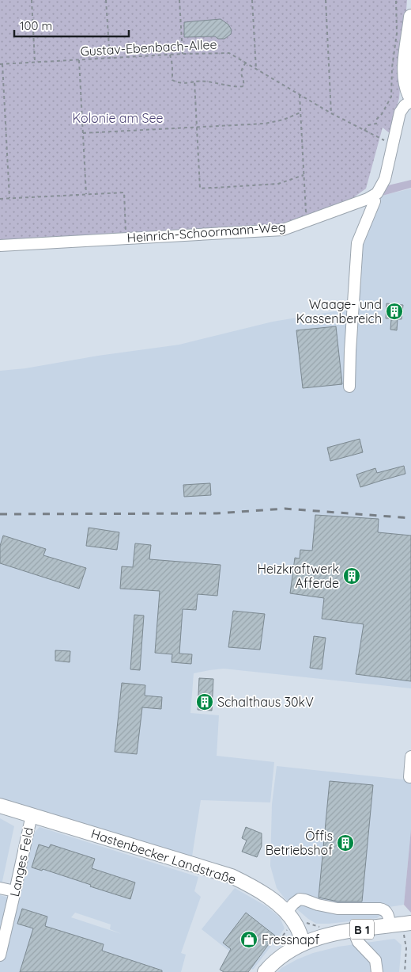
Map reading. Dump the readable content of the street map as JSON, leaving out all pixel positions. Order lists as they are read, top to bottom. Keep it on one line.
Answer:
{"streets":{"main road":["Hastenbecker Landstraße","B 1"],"street":["Heinrich-Schoormann-Weg","Langes Feld"],"path":["Gustav-Ebenbach-Allee"]},"crossings":[["Gustav-Ebenbach-Allee","Heinrich-Schoormann-Weg"],["Hastenbecker Landstraße","Langes Feld"],["Hastenbecker Landstraße","B 1"]],"parks":["Kolonie am See"],"places":{"building":["Waage- und Kassenbereich","Heizkraftwerk Afferde","Schalthaus 30kV","Öffis Betriebshof"],"shop":["Fressnapf"]},"scale_bar":"100 m"}
